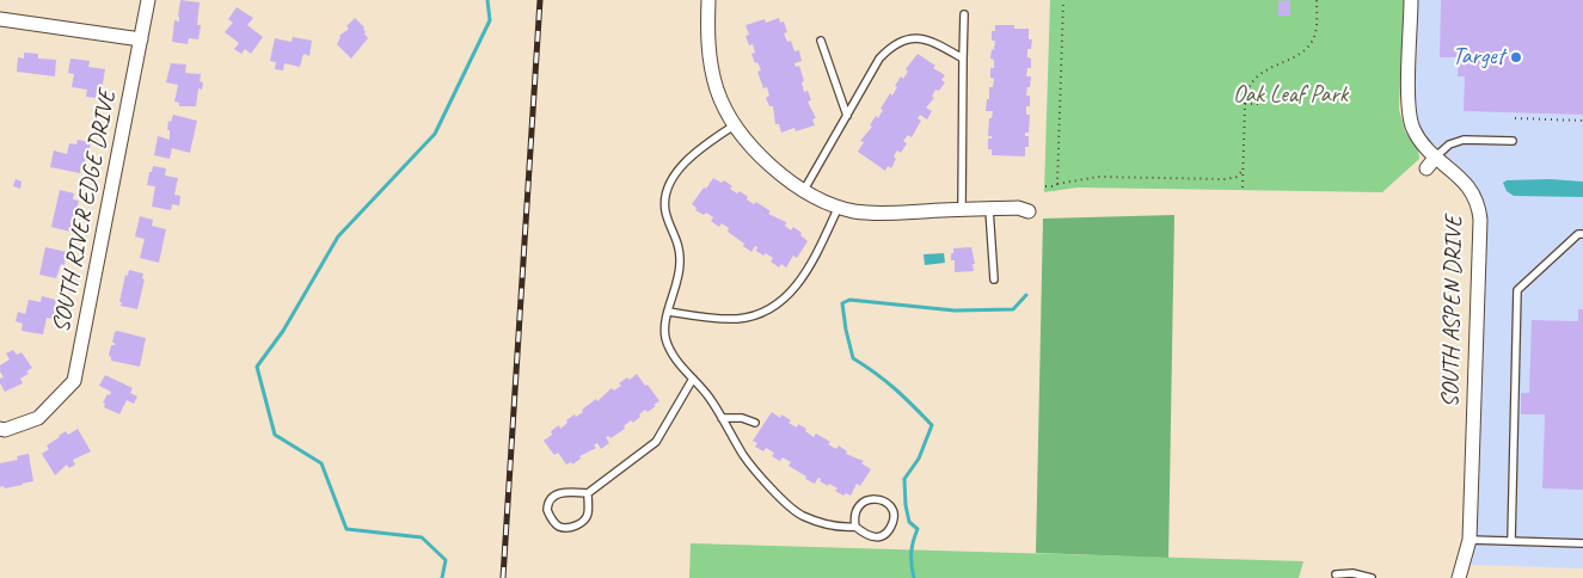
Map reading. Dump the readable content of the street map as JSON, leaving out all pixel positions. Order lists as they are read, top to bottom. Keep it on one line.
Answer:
{"streets":{"street":["SOUTH RIVER EDGE DRIVE","SOUTH ASPEN DRIVE"]},"parks":["Oak Leaf Park"],"places":["Target"]}
